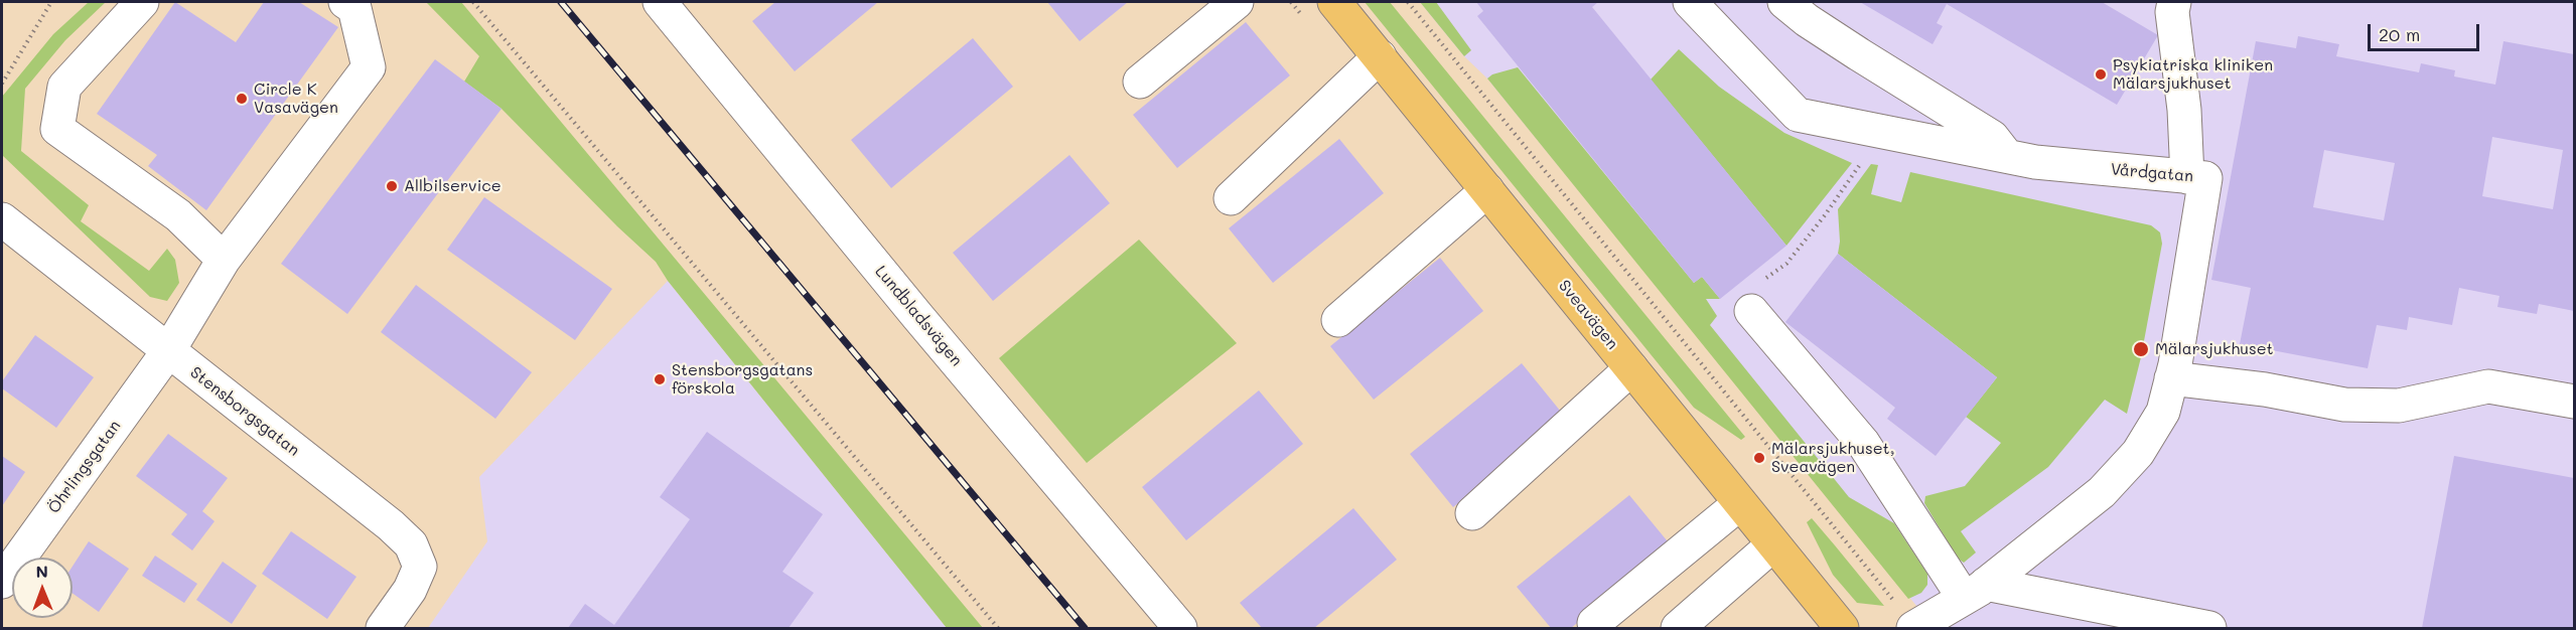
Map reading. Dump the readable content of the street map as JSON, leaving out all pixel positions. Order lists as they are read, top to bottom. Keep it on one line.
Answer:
{"streets":{"main road":["Sveavägen"],"street":["Vårdgatan","Lundbladsvägen","Stensborgsgatan","Öhrlingsgatan"]},"crossings":[["Stensborgsgatan","Öhrlingsgatan"]],"places":["Psykiatriska kliniken Mälarsjukhuset","Circle K Vasavägen","Allbilservice","Mälarsjukhuset","Stensborgsgatans förskola","Mälarsjukhuset, Sveavägen"],"scale_bar":"20 m","north":"top"}
